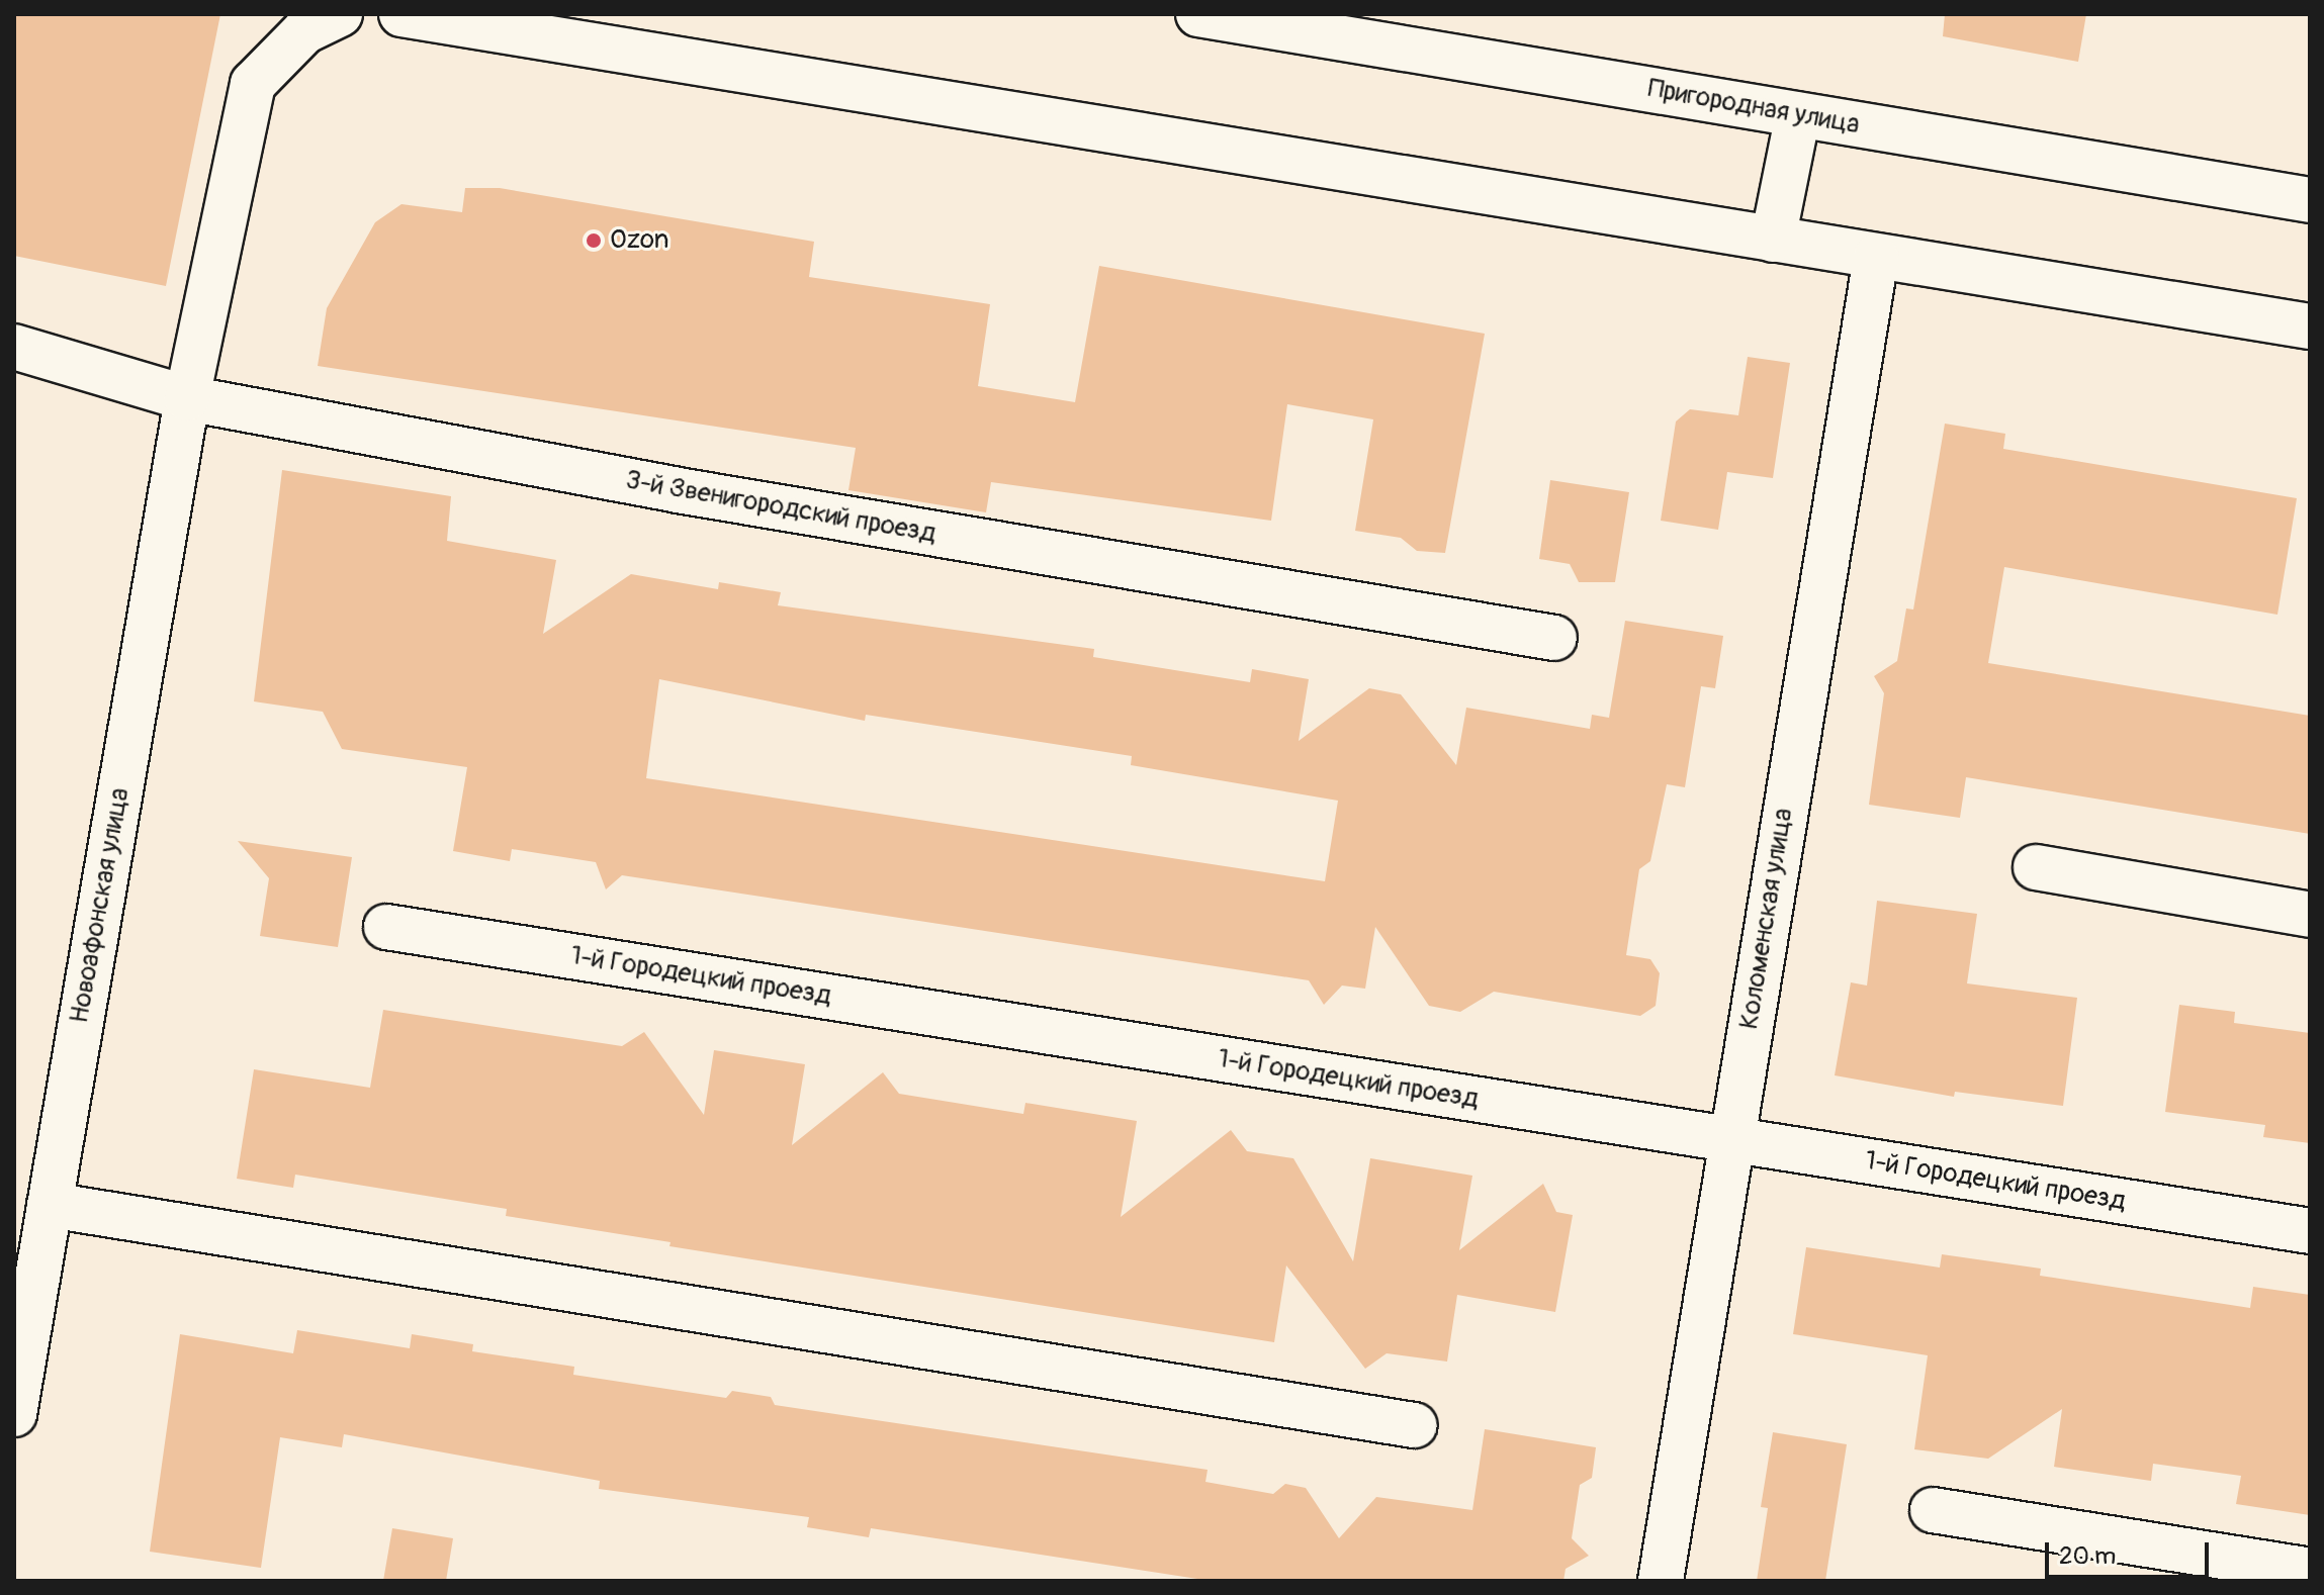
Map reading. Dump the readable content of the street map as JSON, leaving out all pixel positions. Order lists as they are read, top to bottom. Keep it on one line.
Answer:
{"streets":{"street":["Пригородная улица","3-й Звенигородский проезд","Новоафонская улица","Коломенская улица","1-й Городецкий проезд"]},"crossings":[["3-й Звенигородский проезд","Новоафонская улица"],["Коломенская улица","1-й Городецкий проезд"]],"places":["Ozon"],"scale_bar":"20 m"}
